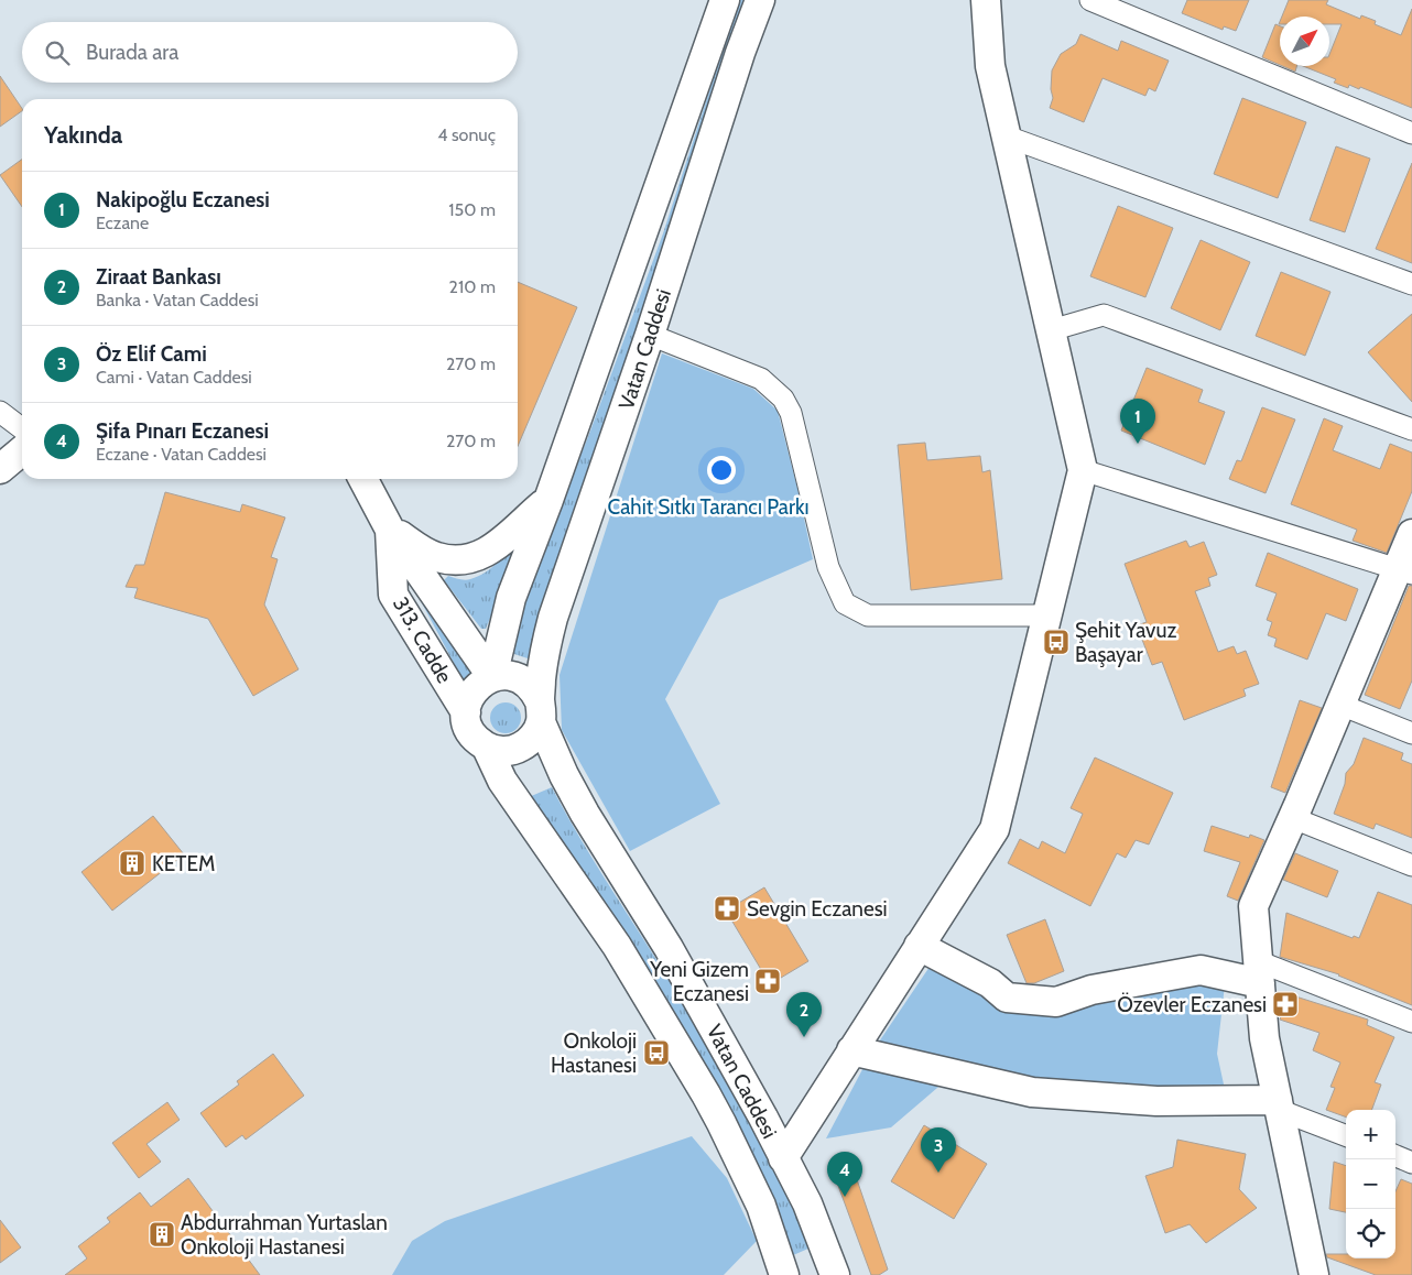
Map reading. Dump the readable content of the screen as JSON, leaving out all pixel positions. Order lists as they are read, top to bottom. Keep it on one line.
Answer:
{"streets":{"main road":["Vatan Caddesi","313. Cadde"]},"crossings":[["Vatan Caddesi","313. Cadde"]],"parks":["Cahit Sıtkı Tarancı Parkı"],"places":{"bus stop":["Şehit Yavuz Başayar","Onkoloji Hastanesi"],"building":["KETEM","Abdurrahman Yurtaslan Onkoloji Hastanesi"],"pharmacy":["Sevgin Eczanesi","Yeni Gizem Eczanesi","Özevler Eczanesi"]},"north":"top right","page":{"search":"Burada ara","heading":["Yakında","4 sonuç"],"list":[{"mark":"1","name":"Nakipoğlu Eczanesi","note":"Eczane","value":"150 m"},{"mark":"2","name":"Ziraat Bankası","note":"Banka · Vatan Caddesi","value":"210 m"},{"mark":"3","name":"Öz Elif Cami","note":"Cami · Vatan Caddesi","value":"270 m"},{"mark":"4","name":"Şifa Pınarı Eczanesi","note":"Eczane · Vatan Caddesi","value":"270 m"}],"pins":["1","2","3","4"],"map_buttons":["+","−"]}}
